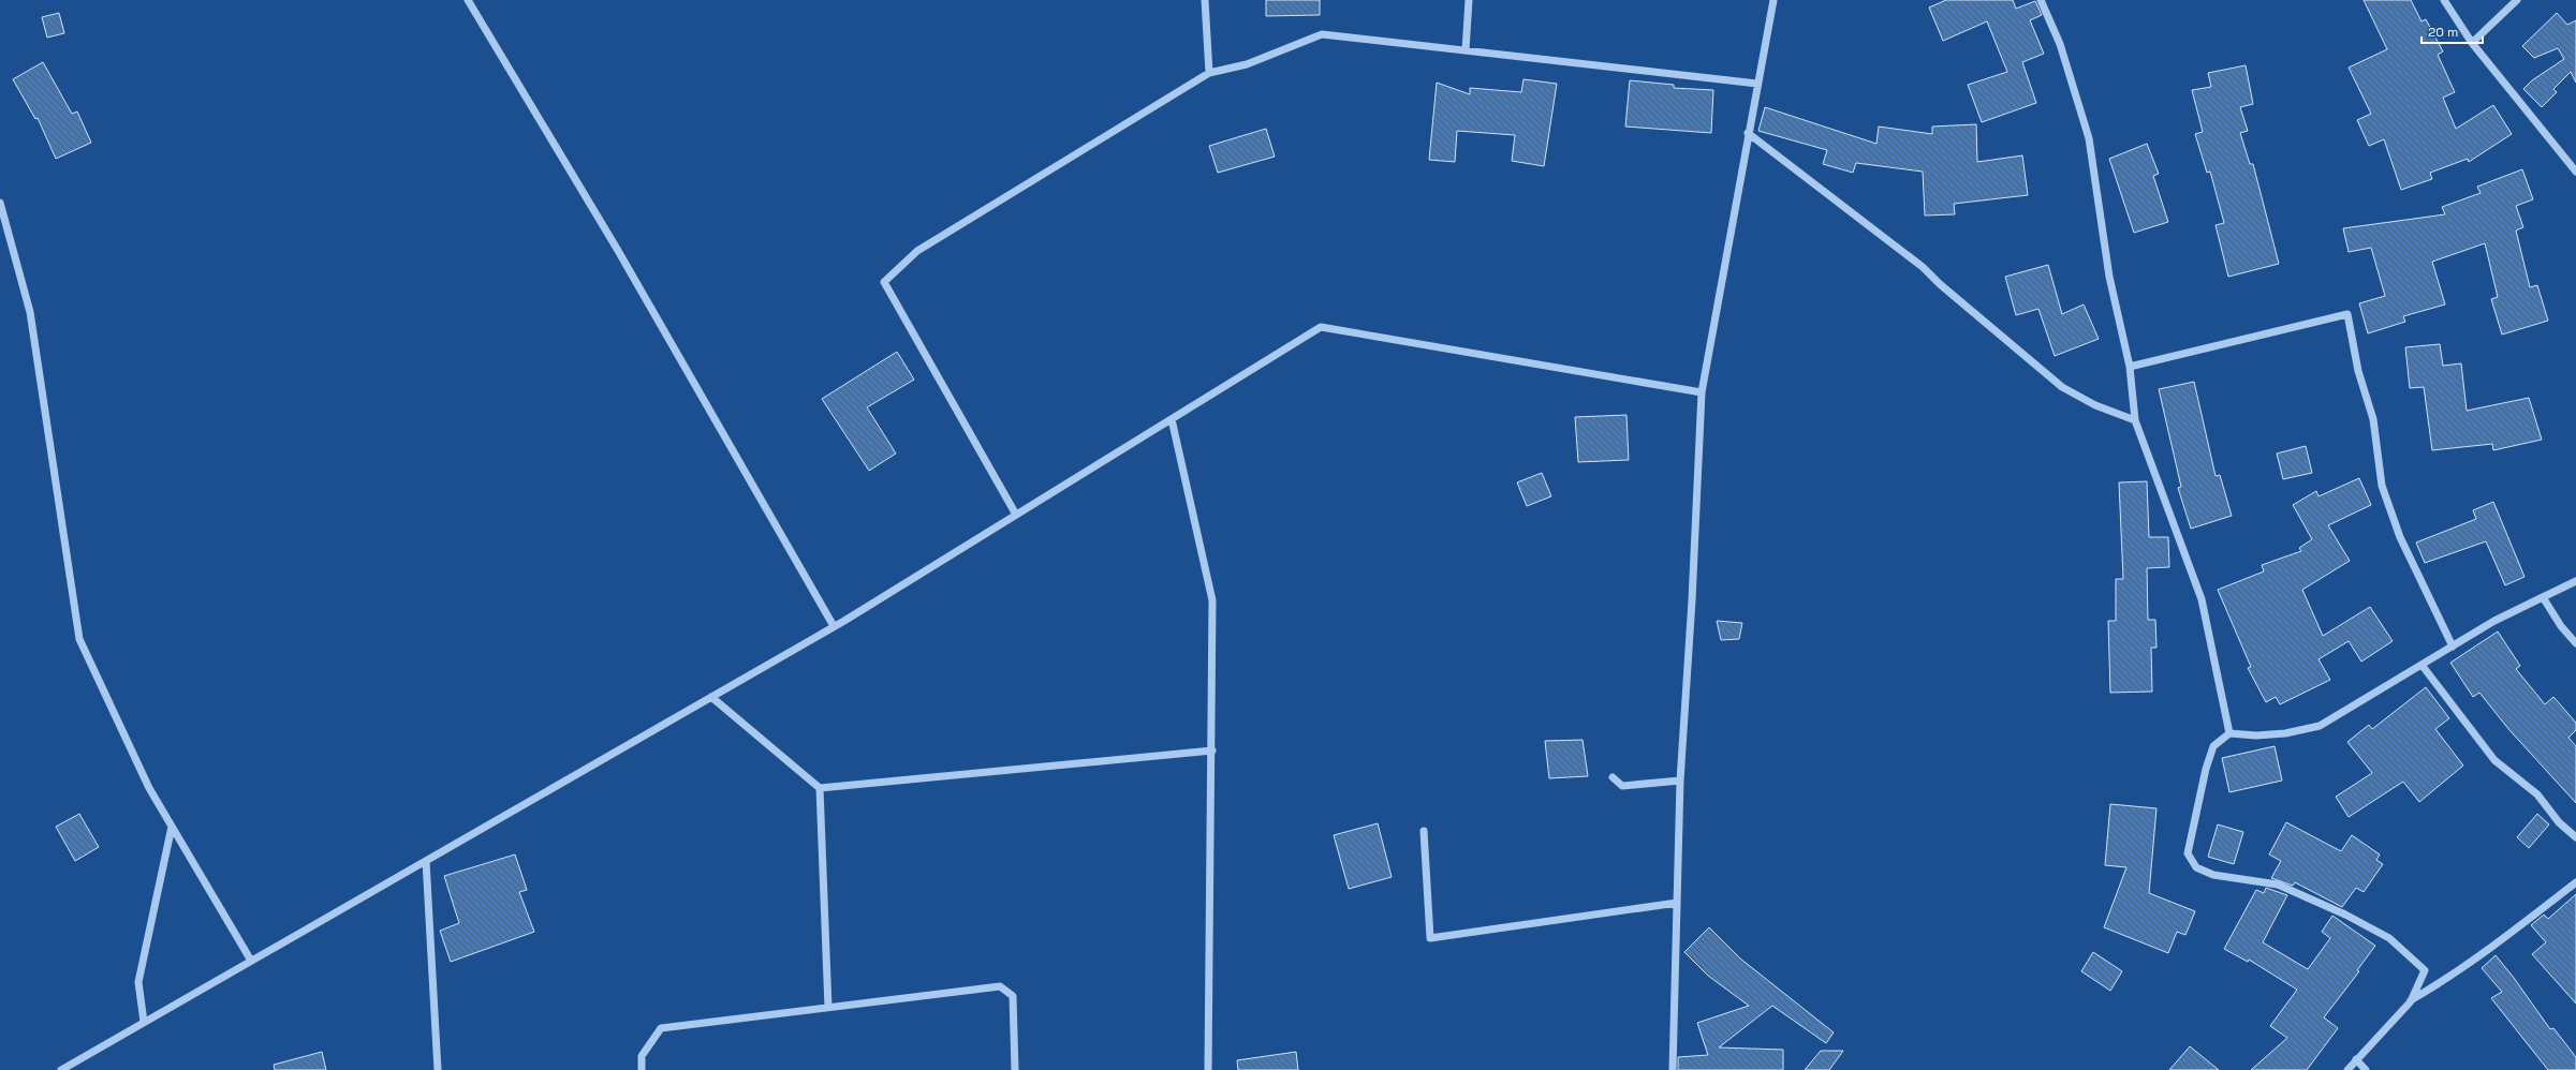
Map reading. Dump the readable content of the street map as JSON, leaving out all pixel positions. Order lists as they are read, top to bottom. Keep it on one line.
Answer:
{"scale_bar":"20 m"}
